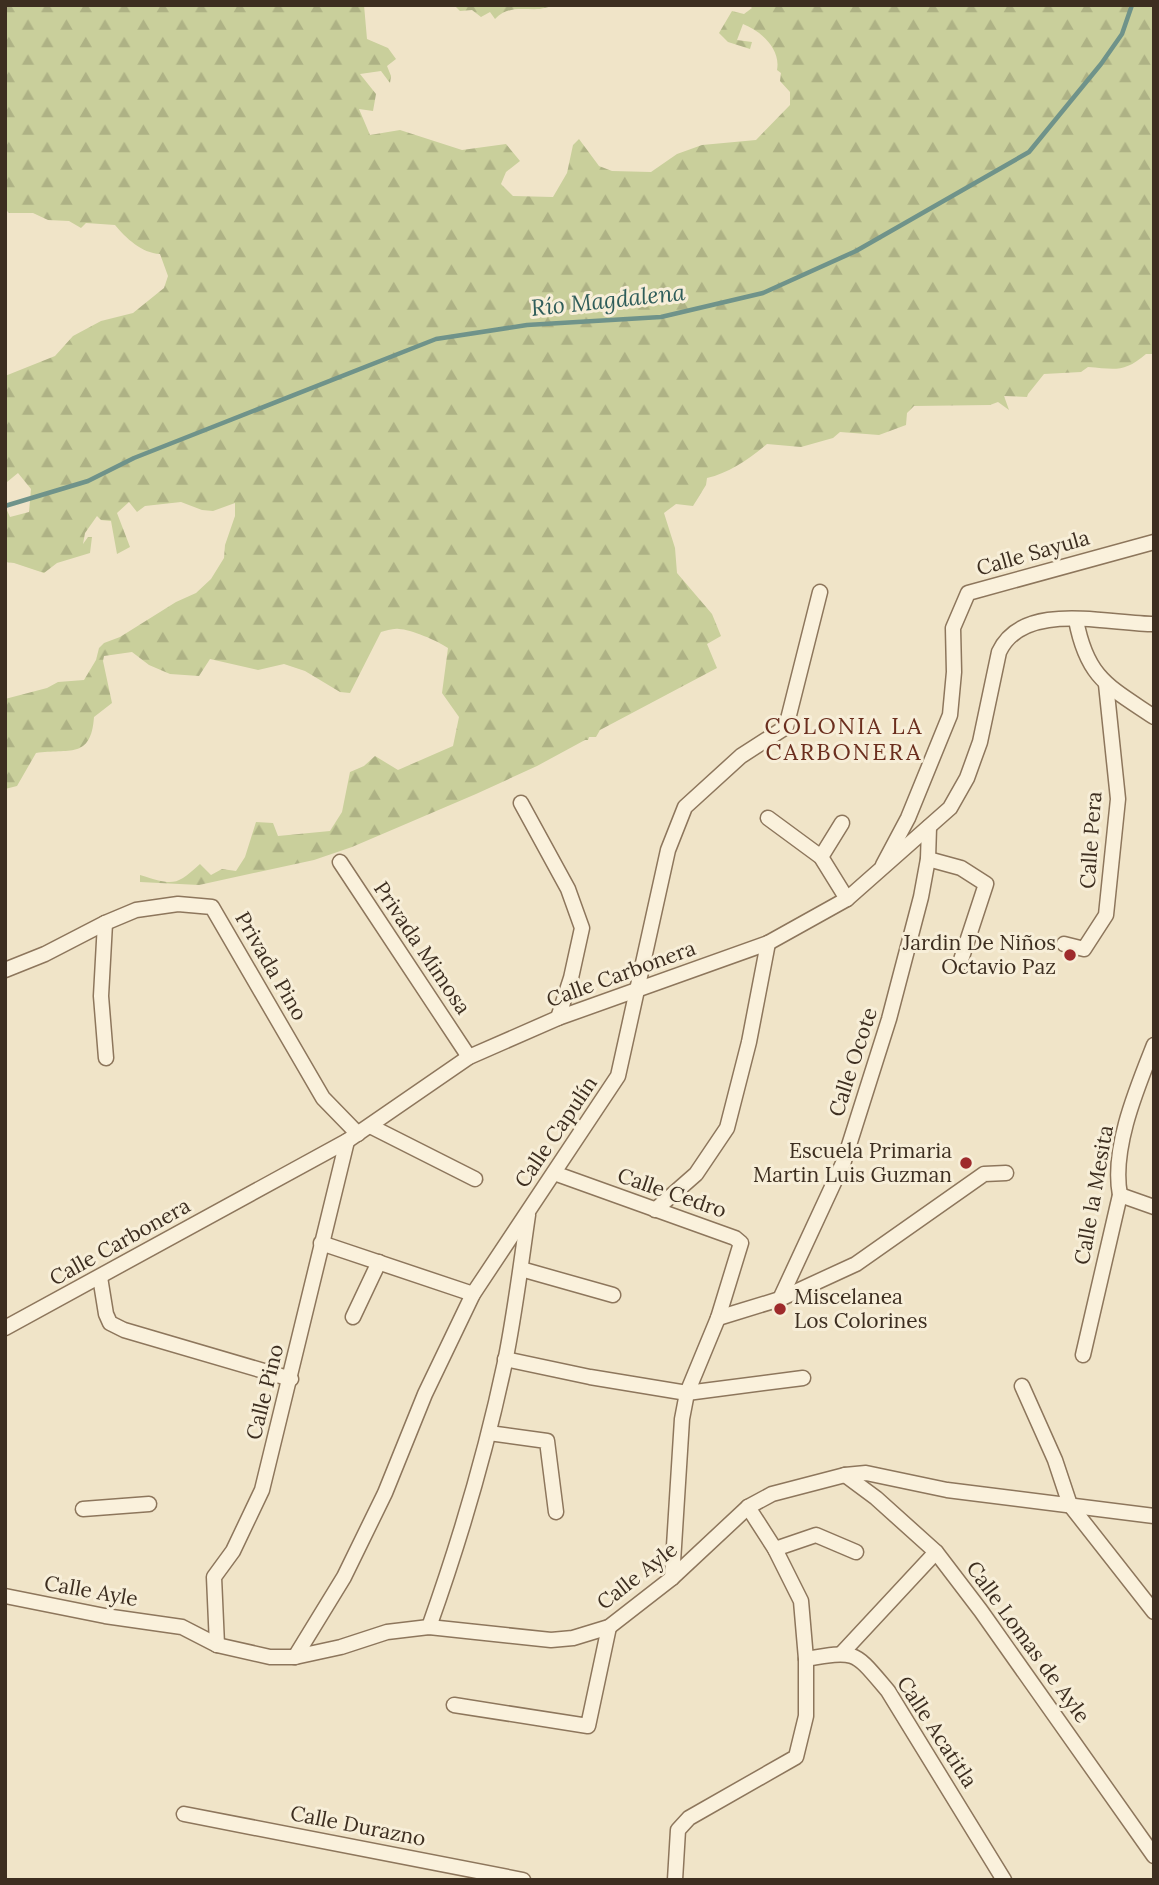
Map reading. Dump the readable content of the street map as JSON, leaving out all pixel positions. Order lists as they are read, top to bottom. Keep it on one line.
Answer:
{"streets":{"street":["Calle Sayula","Calle Pera","Privada Mimosa","Privada Pino","Calle Carbonera","Calle Ocote","Calle Capulín","Calle Cedro","Calle la Mesita","Calle Pino","Calle Ayle","Calle Lomas de Ayle","Calle Acatitla","Calle Durazno"]},"crossings":[["Calle Sayula","Calle Carbonera"],["Privada Mimosa","Calle Carbonera"],["Privada Pino","Calle Carbonera"],["Privada Pino","Calle Pino"],["Calle Carbonera","Calle Ocote"],["Calle Carbonera","Calle Capulín"],["Calle Carbonera","Calle Pino"],["Calle Capulín","Calle Cedro"],["Calle Capulín","Calle Ayle"],["Calle Pino","Calle Ayle"],["Calle Ayle","Calle Lomas de Ayle"]],"districts":["COLONIA LA CARBONERA"],"water":["Río Magdalena"],"places":["Jardin De Niños Octavio Paz","Escuela Primaria Martin Luis Guzman","Miscelanea Los Colorines"]}
